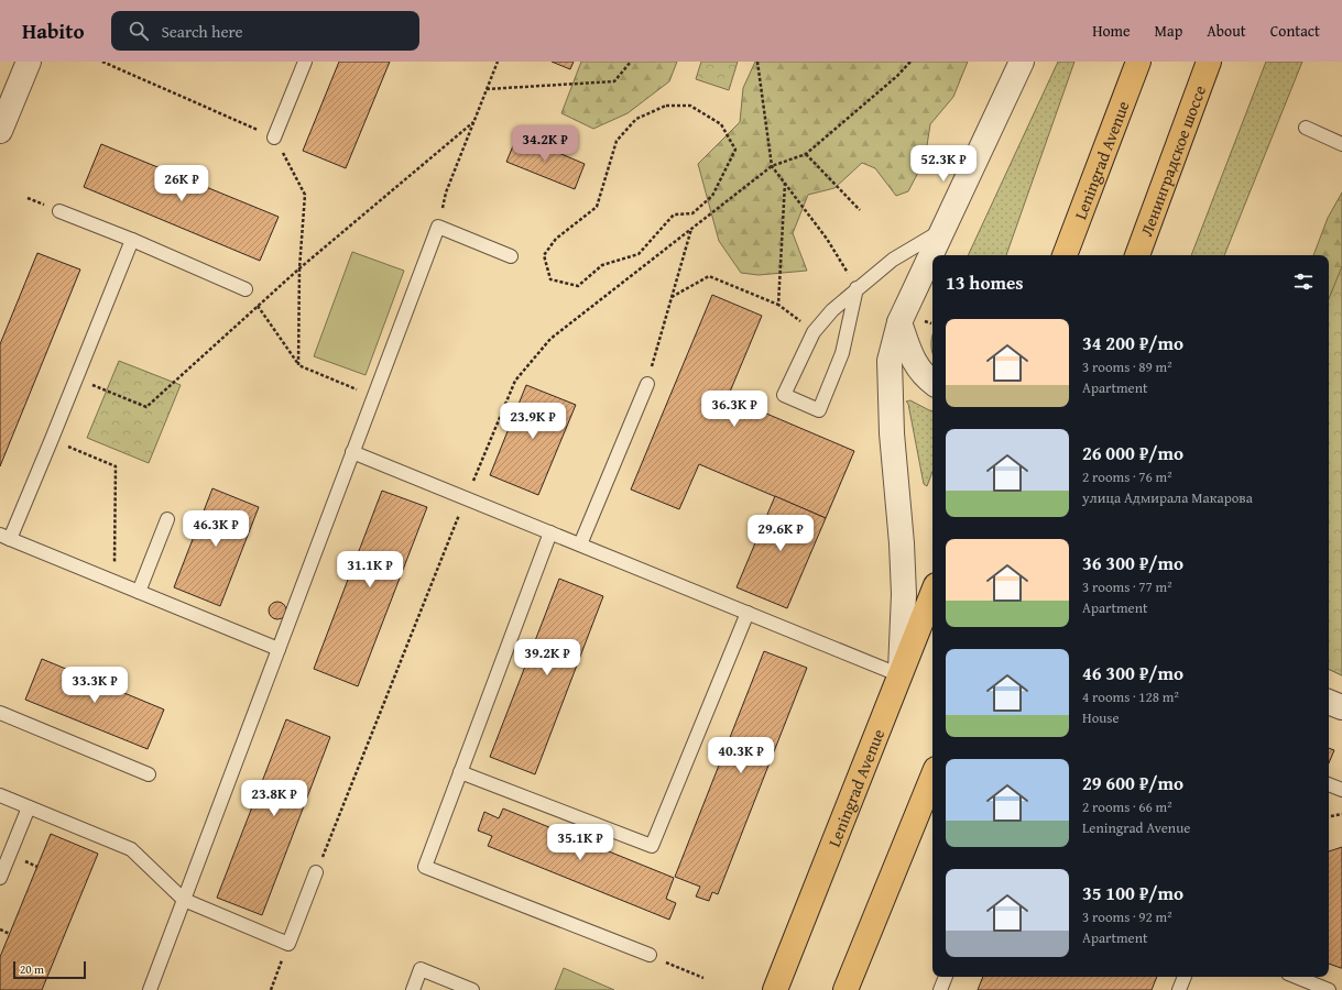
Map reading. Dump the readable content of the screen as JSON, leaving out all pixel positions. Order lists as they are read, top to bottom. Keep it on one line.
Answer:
{"streets":{"main road":["Leningrad Avenue","Ленинградское шоссе"]},"scale_bar":"20 m","page":{"header":"Habito","search":"Search here","nav":["Home","Map","About","Contact"],"price":["34.2K ₽","52.3K ₽","26K ₽","36.3K ₽","23.9K ₽","46.3K ₽","29.6K ₽","31.1K ₽","39.2K ₽","33.3K ₽","40.3K ₽","23.8K ₽","35.1K ₽"],"heading":"13 homes","list":[{"name":"34 200 ₽/mo","note":"3 rooms · 89 m² · Apartment"},{"name":"26 000 ₽/mo","note":"2 rooms · 76 m² · улица Адмирала Макарова"},{"name":"36 300 ₽/mo","note":"3 rooms · 77 m² · Apartment"},{"name":"46 300 ₽/mo","note":"4 rooms · 128 m² · House"},{"name":"29 600 ₽/mo","note":"2 rooms · 66 m² · Leningrad Avenue"},{"name":"35 100 ₽/mo","note":"3 rooms · 92 m² · Apartment"}],"scale":"20 m"}}
